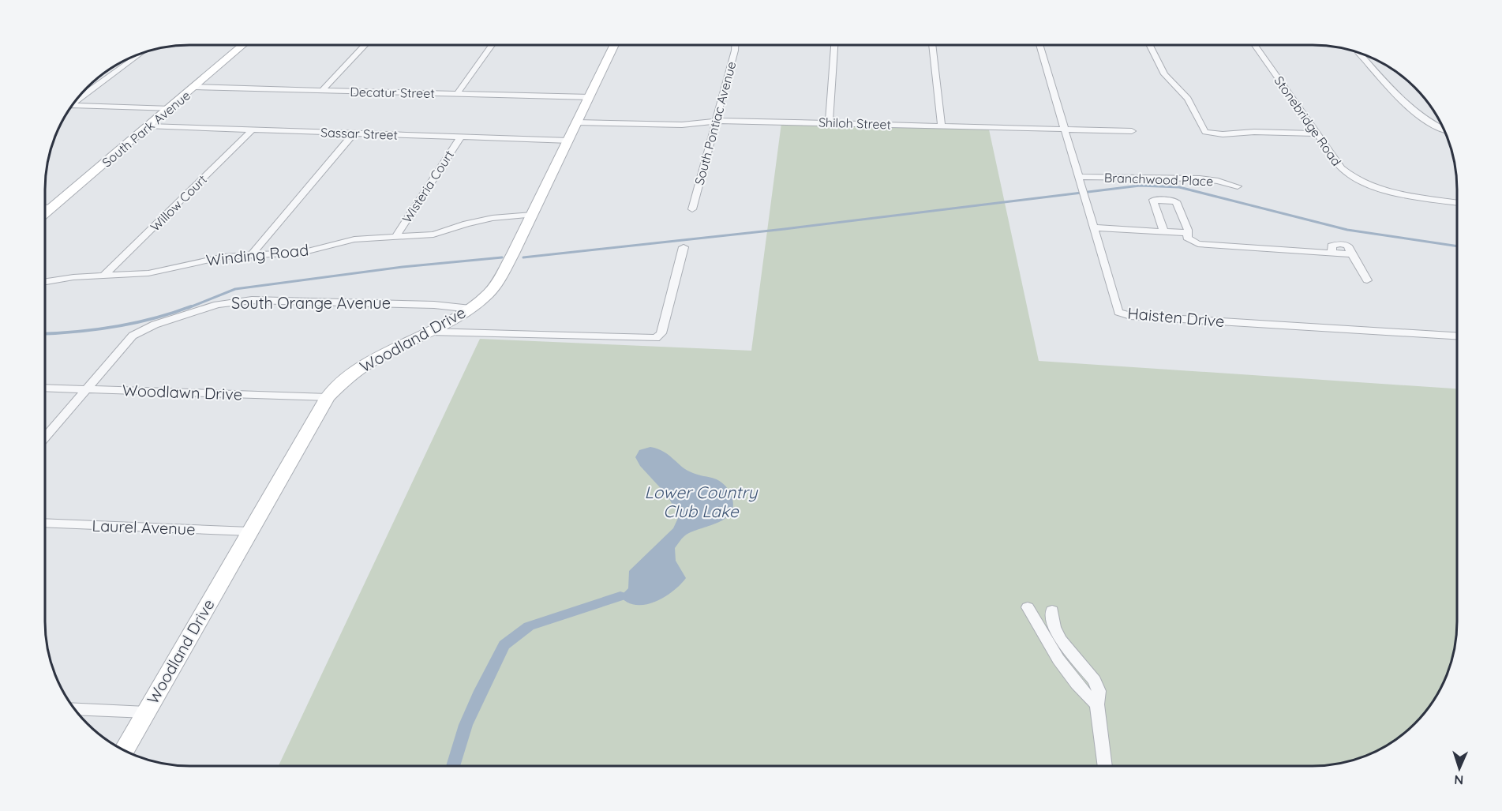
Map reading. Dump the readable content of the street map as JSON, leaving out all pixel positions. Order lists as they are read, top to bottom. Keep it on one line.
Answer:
{"streets":{"main road":["South Park Avenue","Woodland Drive"],"street":["Decatur Street","Stonebridge Road","South Pontiac Avenue","Shiloh Street","Sassar Street","Branchwood Place","Wisteria Court","Willow Court","Winding Road","South Orange Avenue","Haisten Drive","Woodlawn Drive","Laurel Avenue"]},"crossings":[["Decatur Street","South Park Avenue"],["Decatur Street","Woodland Drive"],["South Pontiac Avenue","Shiloh Street"],["Shiloh Street","Haisten Drive"],["Shiloh Street","Woodland Drive"],["South Park Avenue","Sassar Street"],["Sassar Street","Wisteria Court"],["Sassar Street","Willow Court"],["Sassar Street","Woodland Drive"],["Branchwood Place","Haisten Drive"],["Wisteria Court","Winding Road"],["Willow Court","Winding Road"],["Winding Road","Woodland Drive"],["South Orange Avenue","Woodland Drive"],["South Orange Avenue","Woodlawn Drive"],["Woodland Drive","Woodlawn Drive"],["Woodland Drive","Laurel Avenue"]],"water":["Lower Country Club Lake"],"north":"bottom"}
